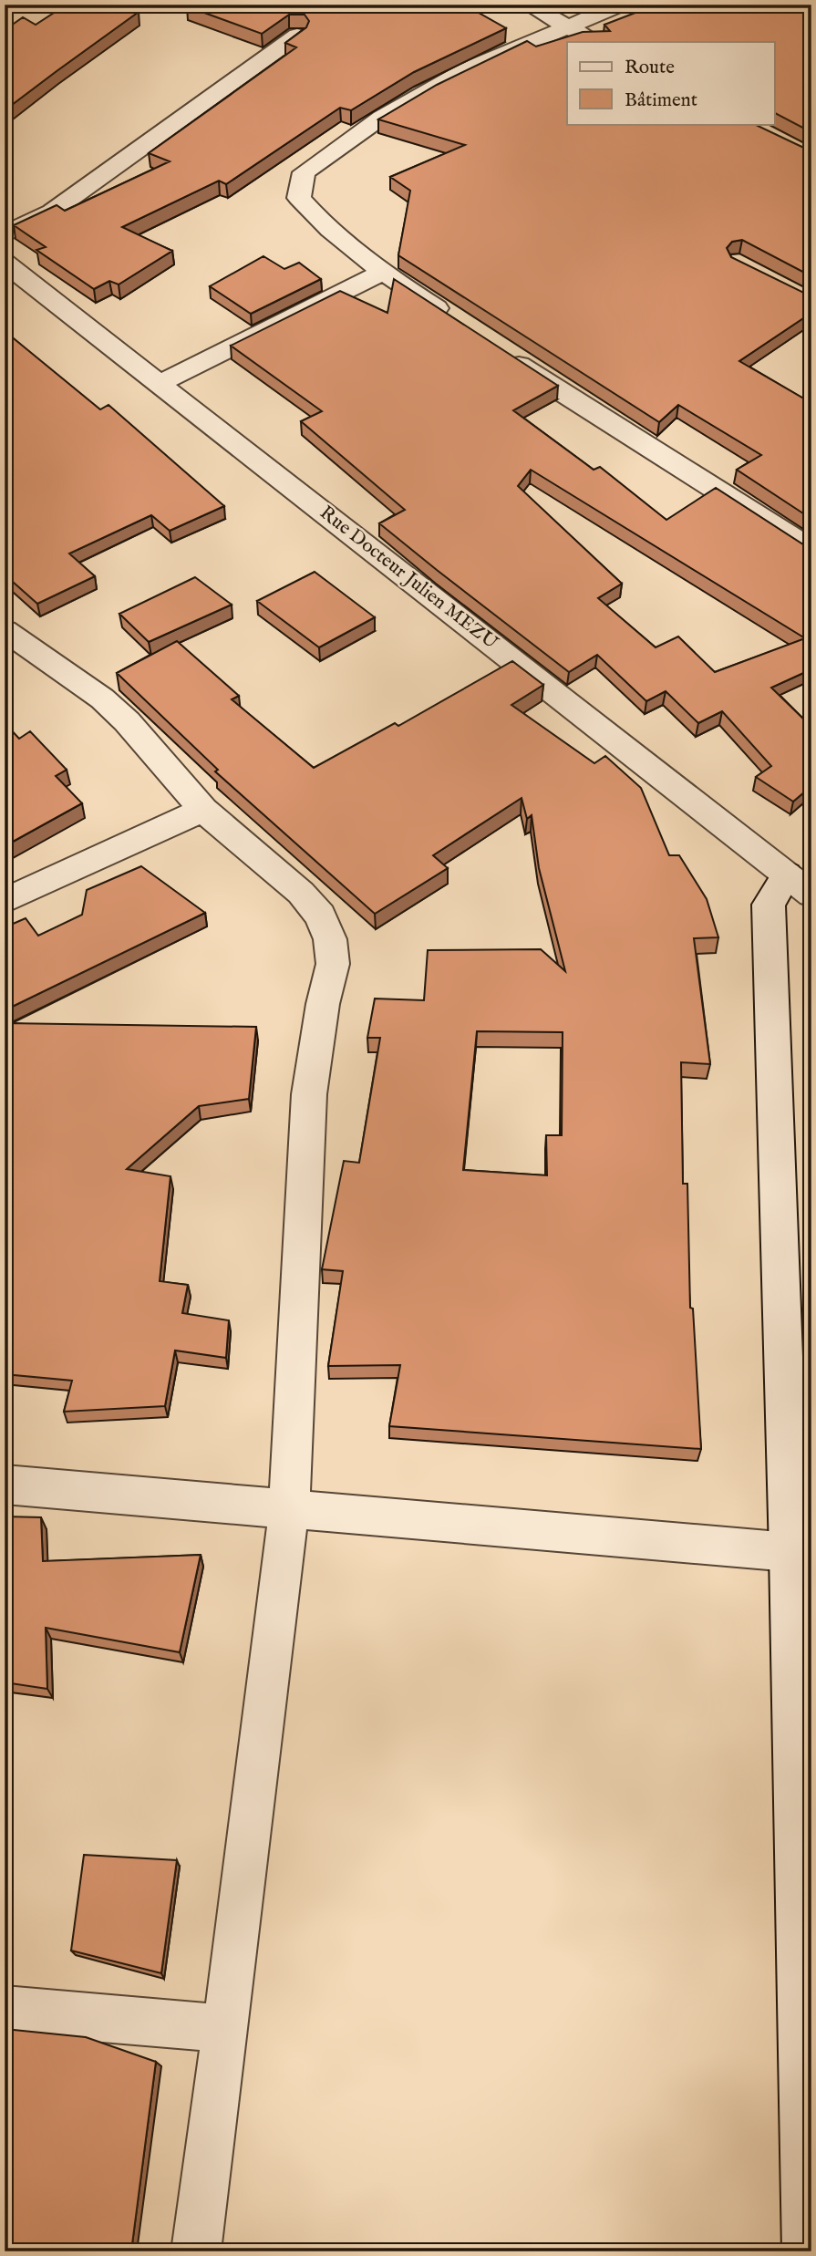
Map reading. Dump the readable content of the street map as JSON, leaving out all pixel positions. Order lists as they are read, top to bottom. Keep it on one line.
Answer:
{"streets":{"street":["Rue Docteur Julien MEZU"]},"legend":["Route","Bâtiment"]}
